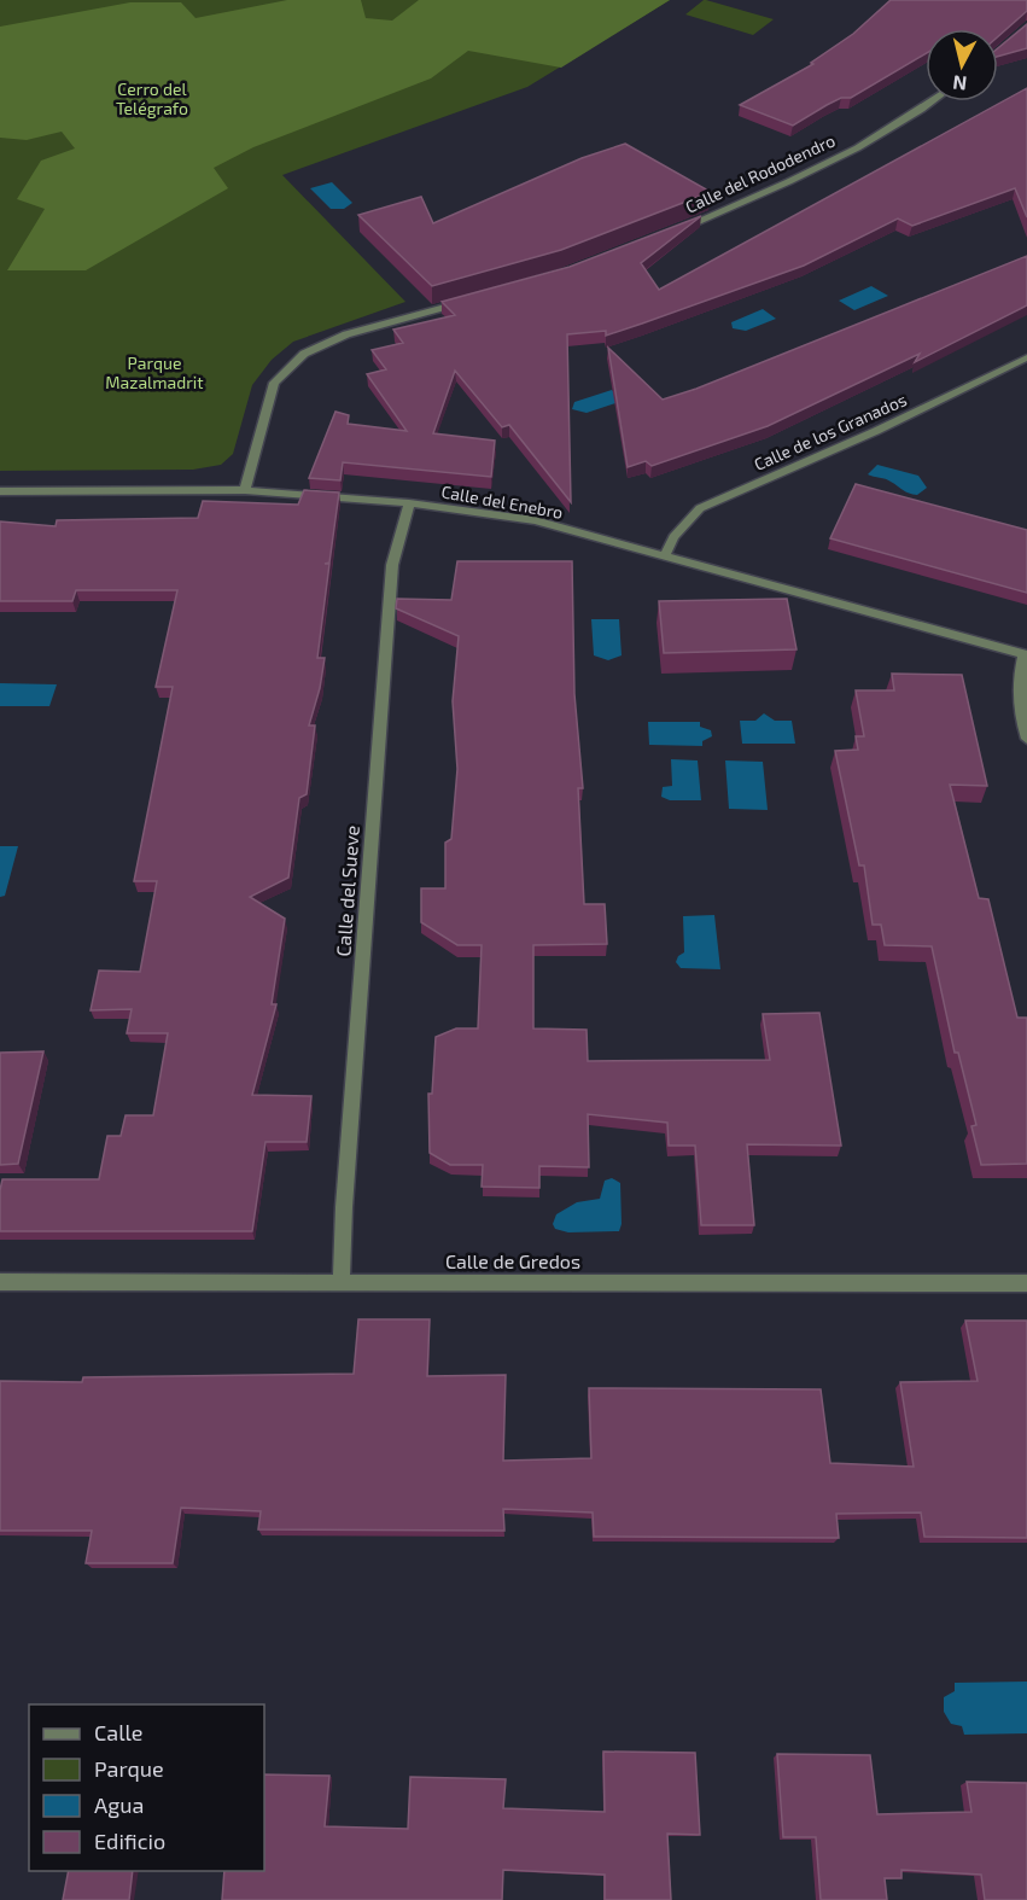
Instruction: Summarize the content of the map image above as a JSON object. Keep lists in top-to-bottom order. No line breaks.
{"streets":{"street":["Calle del Rododendro","Calle de los Granados","Calle del Enebro","Calle del Sueve","Calle de Gredos"]},"crossings":[["Calle de los Granados","Calle del Enebro"],["Calle del Enebro","Calle del Sueve"],["Calle del Sueve","Calle de Gredos"]],"parks":["Cerro del Telégrafo","Parque Mazalmadrit"],"legend":["Calle","Parque","Agua","Edificio"],"north":"bottom"}
